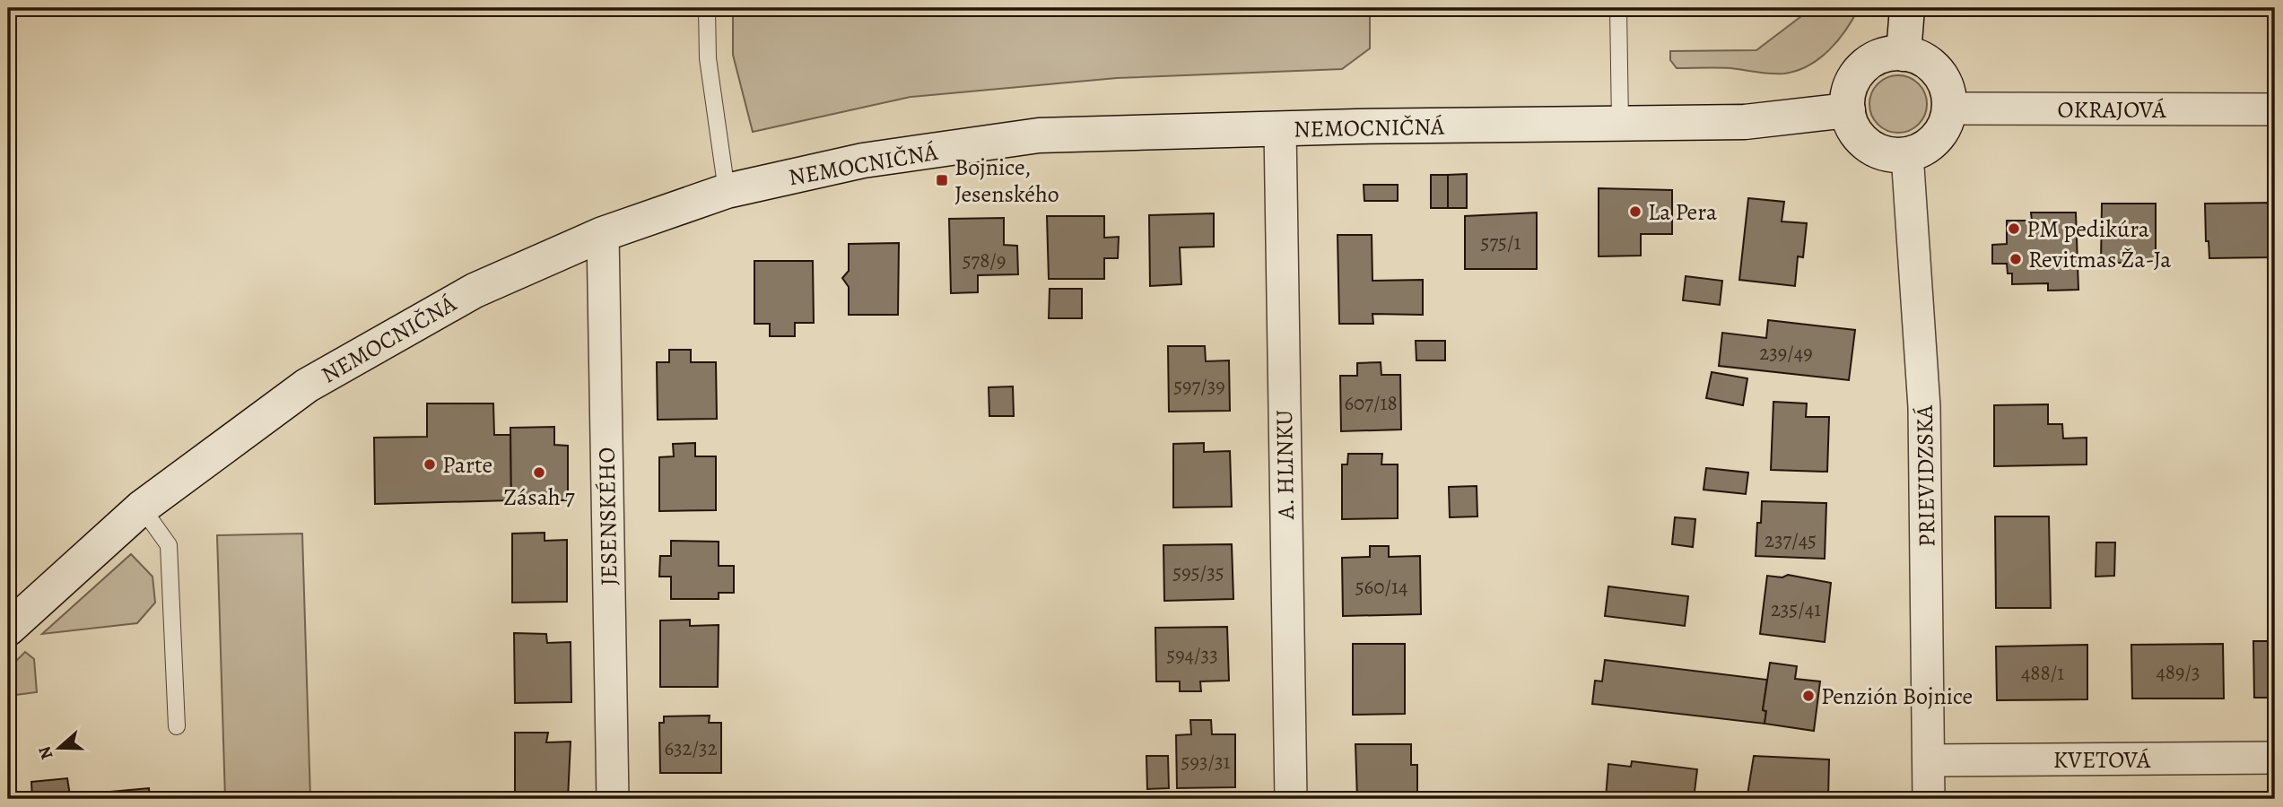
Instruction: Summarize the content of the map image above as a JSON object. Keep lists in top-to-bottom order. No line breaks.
{"streets":{"street":["OKRAJOVÁ","NEMOCNIČNÁ","A. HLINKU","PRIEVIDZSKÁ","JESENSKÉHO","KVETOVÁ"]},"crossings":[["OKRAJOVÁ","NEMOCNIČNÁ"],["OKRAJOVÁ","PRIEVIDZSKÁ"],["NEMOCNIČNÁ","A. HLINKU"],["NEMOCNIČNÁ","PRIEVIDZSKÁ"],["NEMOCNIČNÁ","JESENSKÉHO"],["PRIEVIDZSKÁ","KVETOVÁ"]],"places":{"transit":["Bojnice, Jesenského"],"other":["La Pera","PM pedikúra","Revitmas Ža-Ja","Parte","Zásah 7","Penzión Bojnice"]},"house_numbers":["575/1","578/9","239/49","597/39","607/18","237/45","595/35","560/14","235/41","594/33","489/3","488/1","632/32","593/31"],"north":"left"}
